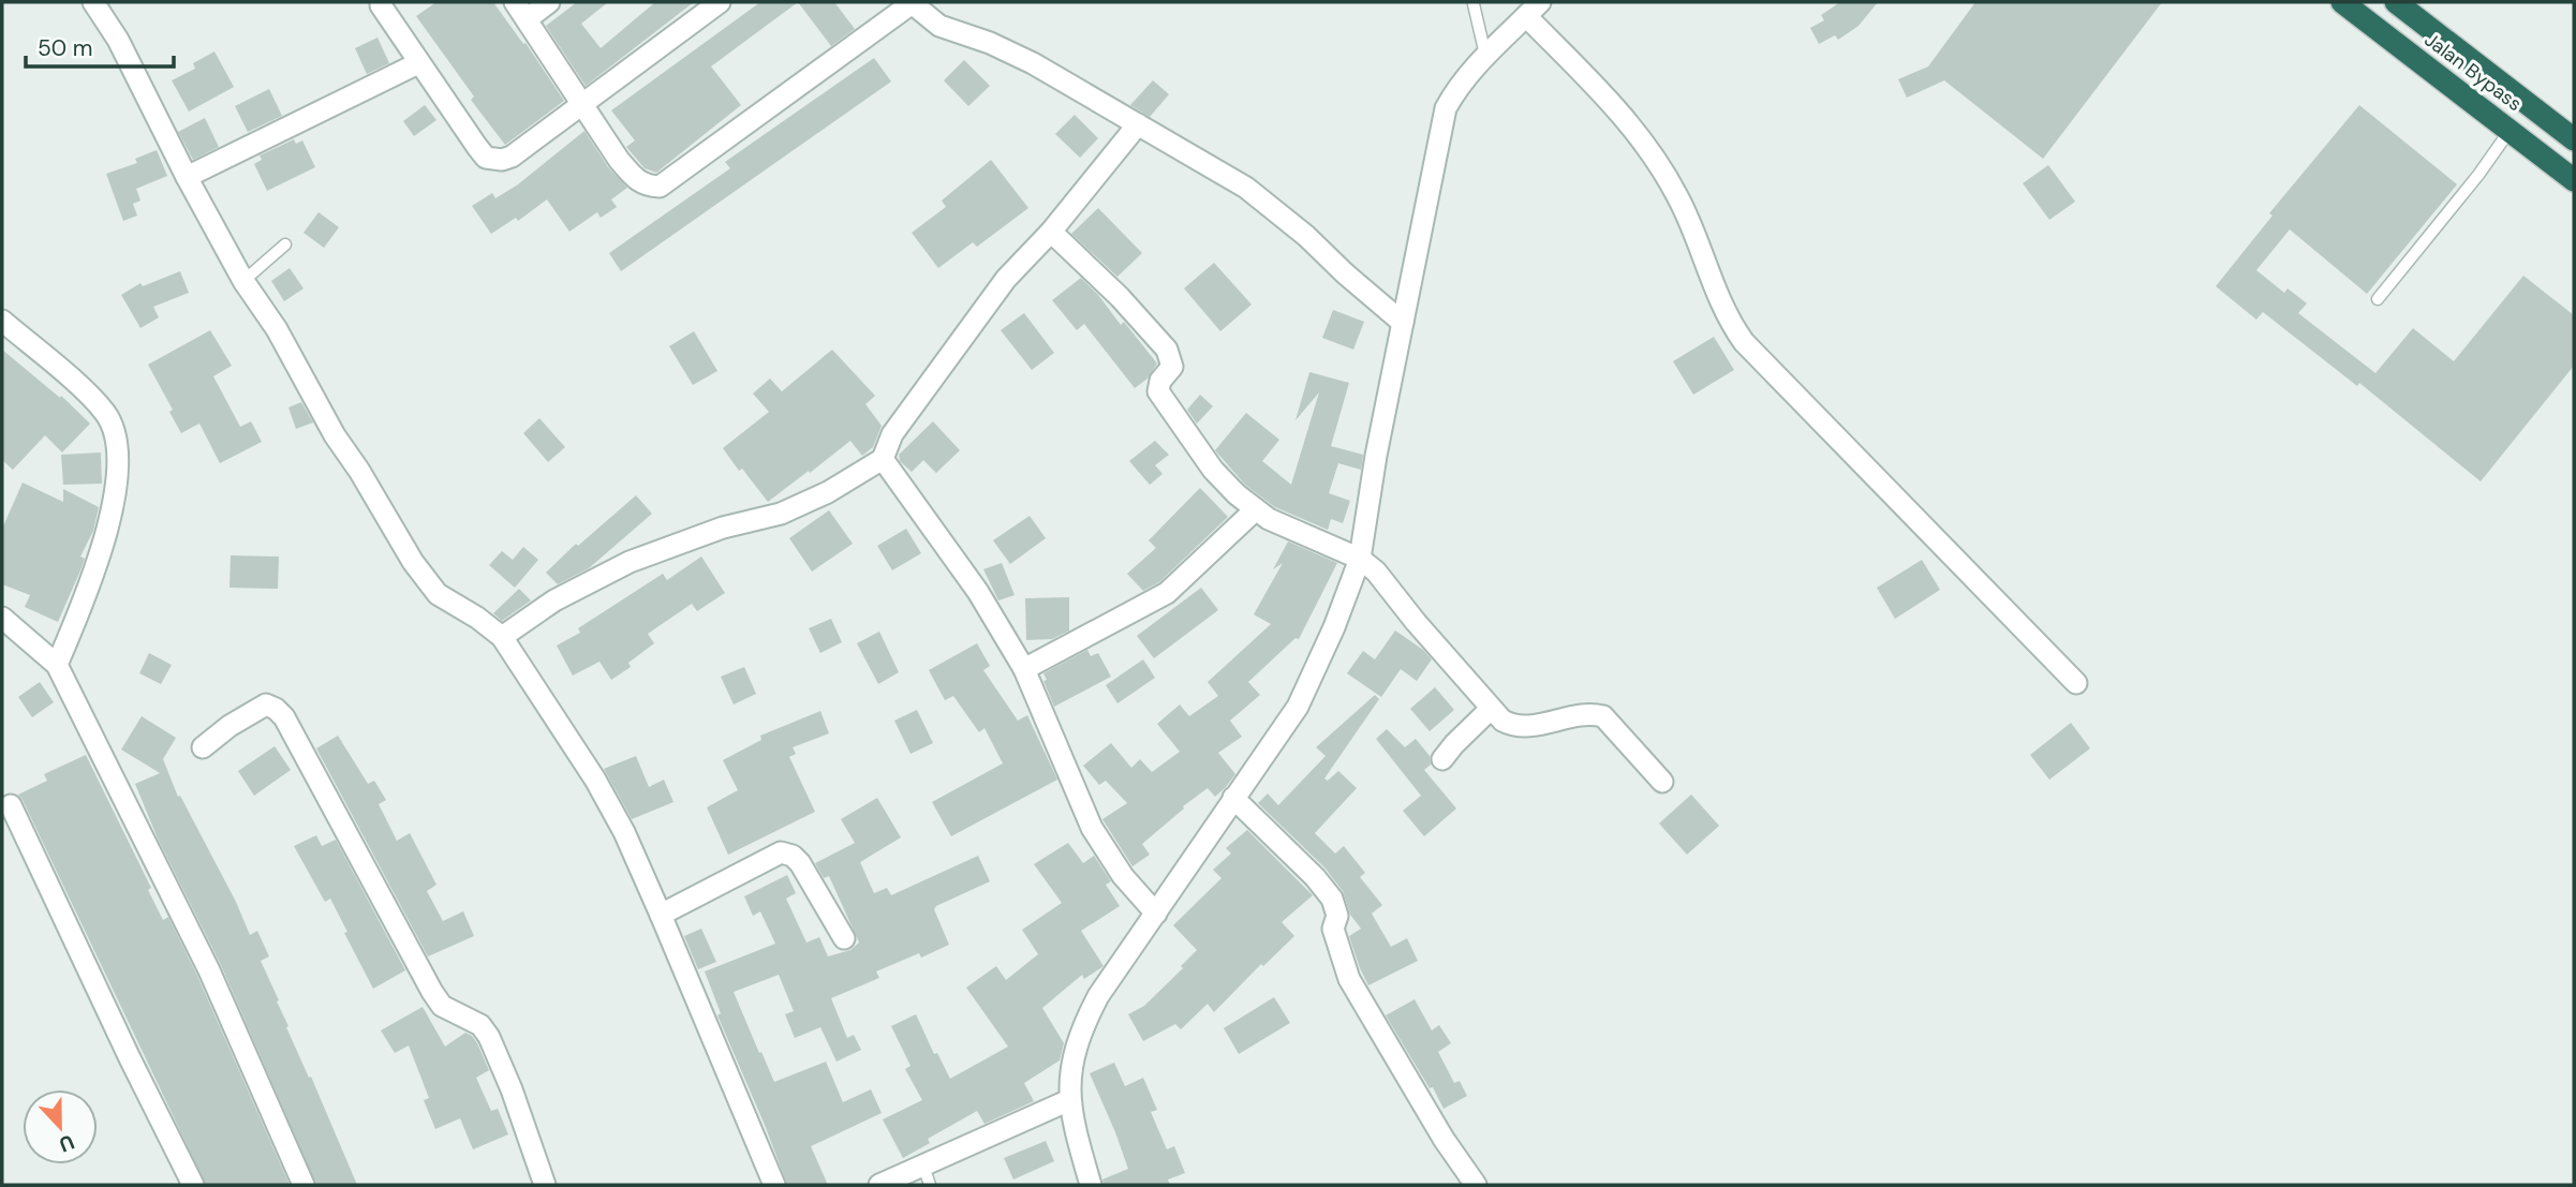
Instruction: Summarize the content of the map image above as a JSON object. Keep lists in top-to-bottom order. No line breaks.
{"streets":{"highway":["Jalan Bypass"]},"scale_bar":"50 m","north":"bottom"}
